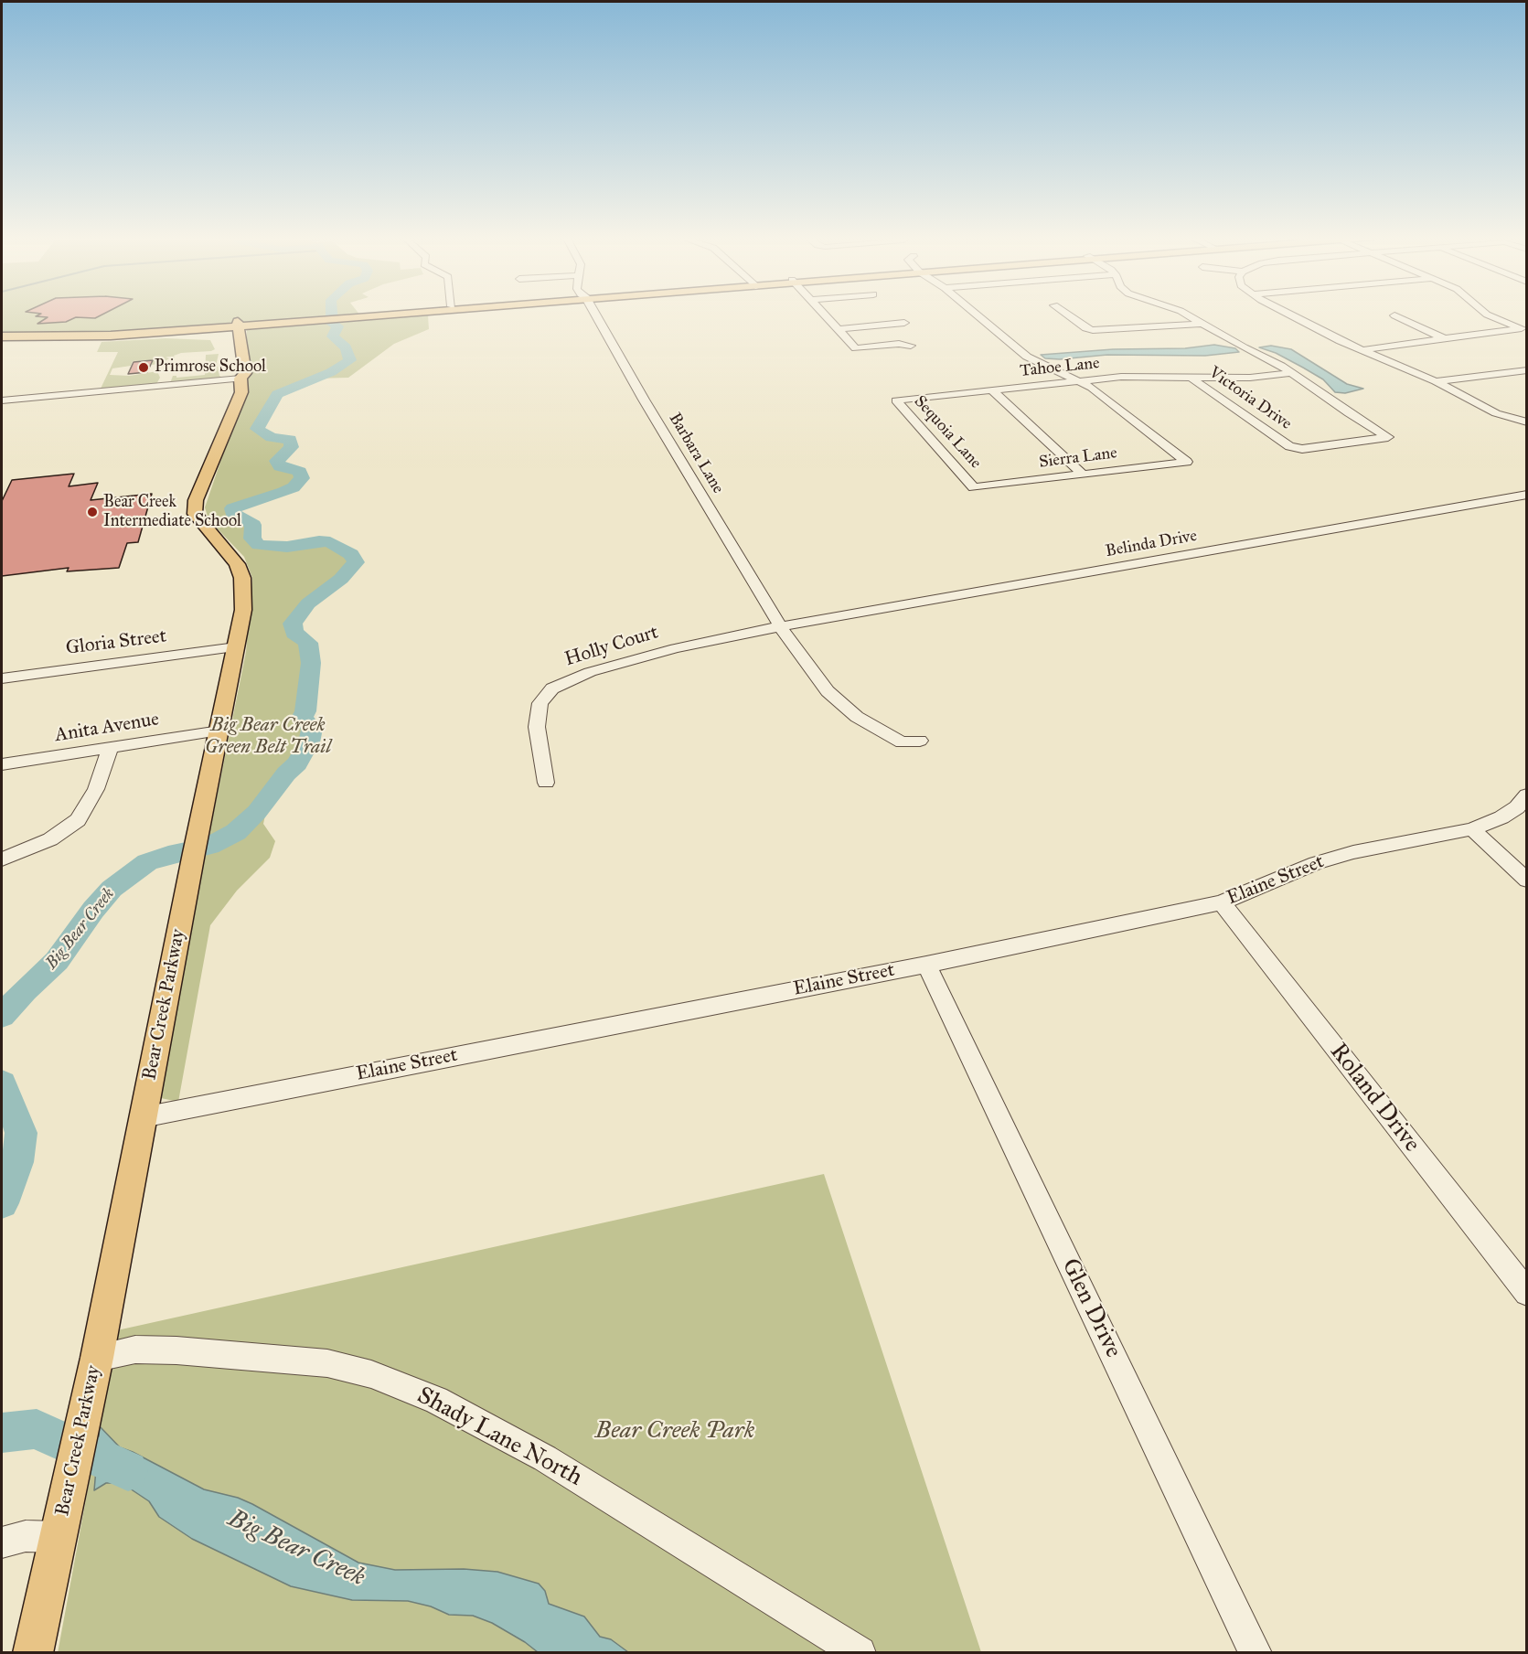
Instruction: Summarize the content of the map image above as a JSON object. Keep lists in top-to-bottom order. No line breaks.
{"streets":{"main road":["Bear Creek Parkway"],"street":["Tahoe Lane","Victoria Drive","Sequoia Lane","Barbara Lane","Sierra Lane","Belinda Drive","Gloria Street","Holly Court","Anita Avenue","Elaine Street","Roland Drive","Glen Drive","Shady Lane North"]},"crossings":[["Tahoe Lane","Victoria Drive"],["Tahoe Lane","Sequoia Lane"],["Tahoe Lane","Sierra Lane"],["Sequoia Lane","Sierra Lane"],["Barbara Lane","Belinda Drive"],["Barbara Lane","Holly Court"],["Belinda Drive","Holly Court"],["Gloria Street","Bear Creek Parkway"],["Anita Avenue","Bear Creek Parkway"],["Elaine Street","Bear Creek Parkway"],["Elaine Street","Roland Drive"],["Elaine Street","Glen Drive"],["Bear Creek Parkway","Shady Lane North"]],"water":["Big Bear Creek"],"parks":["Big Bear Creek Green Belt Trail","Bear Creek Park"],"places":["Primrose School","Bear Creek Intermediate School"]}
